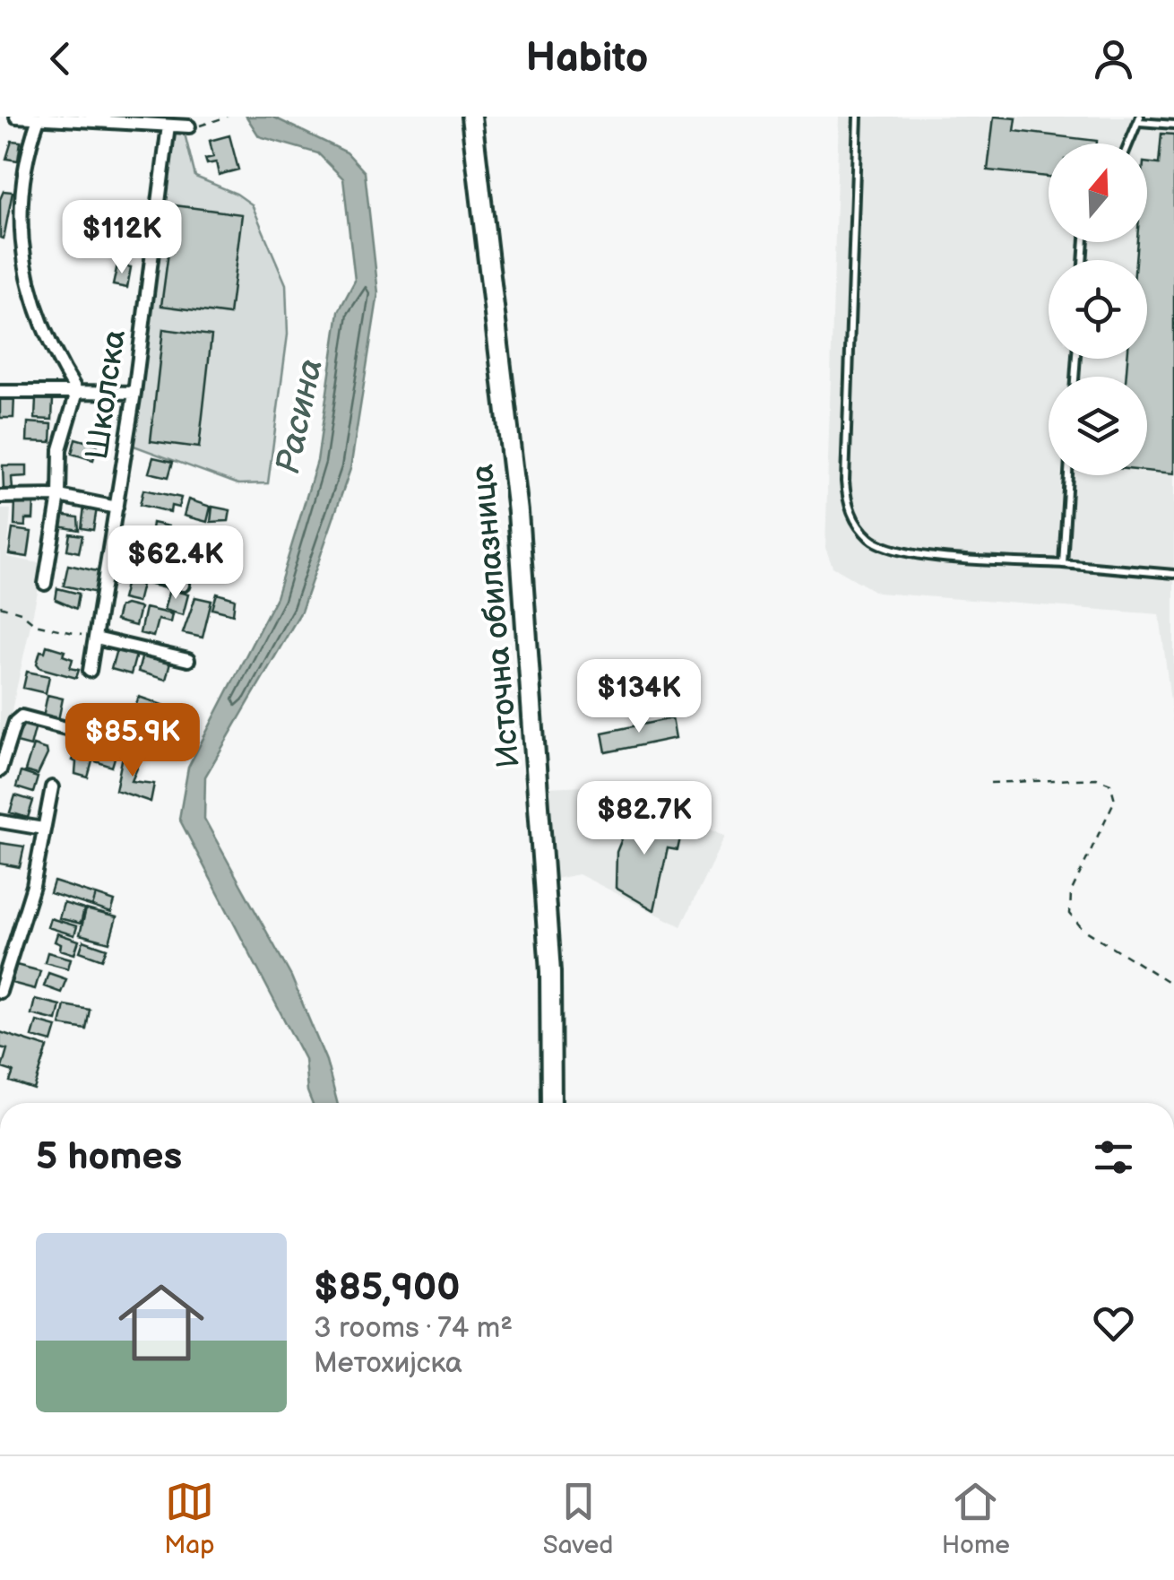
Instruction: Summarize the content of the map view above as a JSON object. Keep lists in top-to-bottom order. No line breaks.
{"streets":{"main road":["Источна обилазница"],"street":["Школска"]},"water":["Расина"],"north":"top","page":{"header":"Habito","price":["$112K","$62.4K","$134K","$85.9K","$82.7K"],"heading":"5 homes","list":[{"name":"$85,900","note":"3 rooms · 74 m² · Метохијска"}],"tabs":["Map","Saved","Home"]}}
